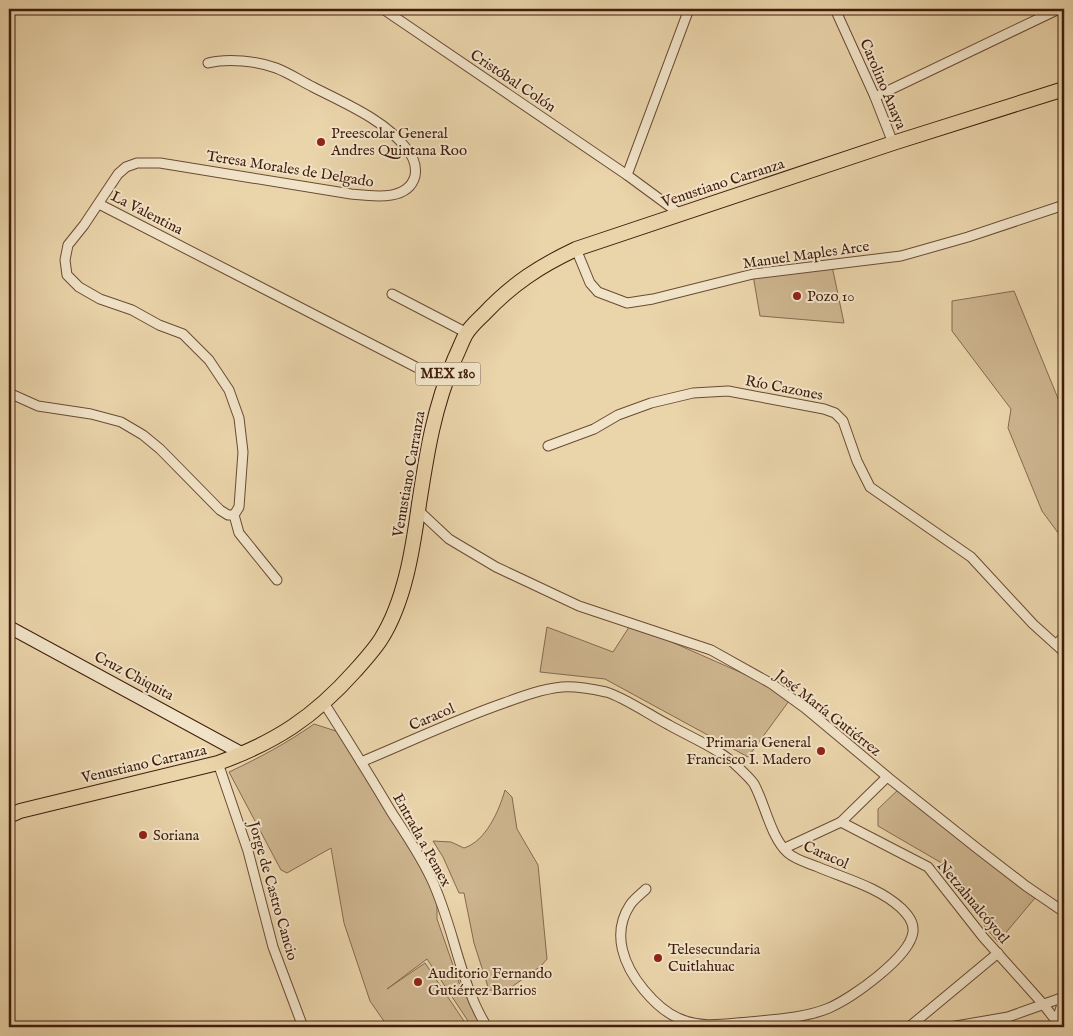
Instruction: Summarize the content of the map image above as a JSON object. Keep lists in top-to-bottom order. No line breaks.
{"streets":{"main road":["Venustiano Carranza","MEX 180"],"street":["Cristóbal Colón","Carolino Anaya","Teresa Morales de Delgado","La Valentina","Manuel Maples Arce","Río Cazones","Cruz Chiquita","José María Gutiérrez","Caracol","Entrada a Pemex","Jorge de Castro Cancio","Netzahualcóyotl"]},"crossings":[["Cristóbal Colón","Venustiano Carranza"],["Carolino Anaya","Venustiano Carranza"],["Teresa Morales de Delgado","La Valentina"],["Venustiano Carranza","La Valentina"],["Venustiano Carranza","Manuel Maples Arce"],["Venustiano Carranza","Cruz Chiquita"],["Venustiano Carranza","José María Gutiérrez"],["Venustiano Carranza","Entrada a Pemex"],["Venustiano Carranza","Jorge de Castro Cancio"],["Caracol","Entrada a Pemex"]],"places":["Preescolar General Andres Quintana Roo","Pozo 10","Primaria General Francisco I. Madero","Soriana","Telesecundaria Cuitlahuac","Auditorio Fernando Gutiérrez Barrios"]}
